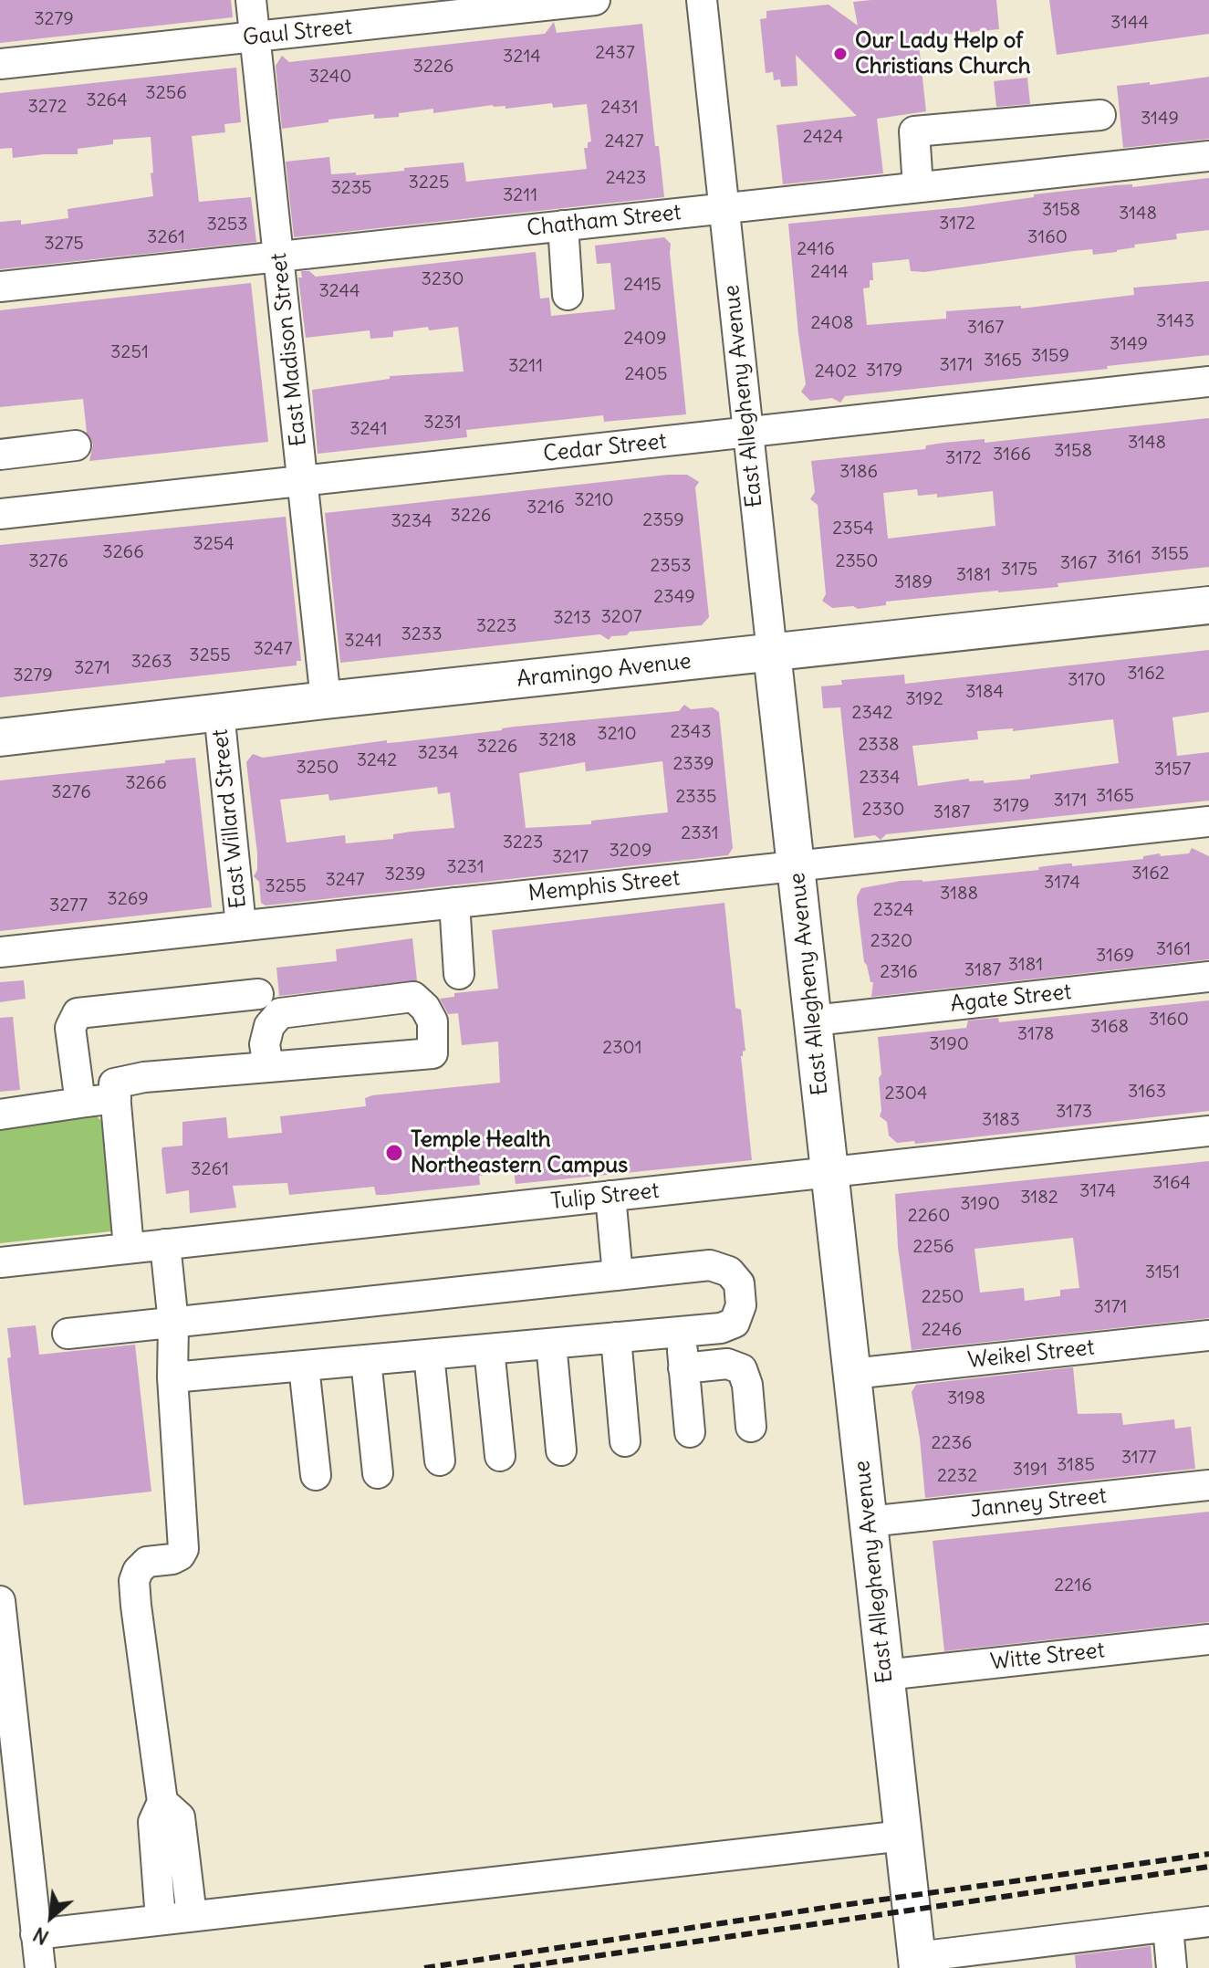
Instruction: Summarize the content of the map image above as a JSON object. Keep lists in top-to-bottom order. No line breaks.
{"streets":{"main road":["East Allegheny Avenue","Aramingo Avenue"],"street":["Gaul Street","Chatham Street","East Madison Street","Cedar Street","East Willard Street","Memphis Street","Agate Street","Tulip Street","Weikel Street","Janney Street","Witte Street"]},"crossings":[["Gaul Street","East Madison Street"],["Chatham Street","East Madison Street"],["Chatham Street","East Allegheny Avenue"],["East Madison Street","Cedar Street"],["East Madison Street","Aramingo Avenue"],["East Allegheny Avenue","Cedar Street"],["East Allegheny Avenue","Aramingo Avenue"],["East Allegheny Avenue","Memphis Street"],["East Allegheny Avenue","Agate Street"],["East Allegheny Avenue","Tulip Street"],["East Allegheny Avenue","Weikel Street"],["East Allegheny Avenue","Janney Street"],["East Allegheny Avenue","Witte Street"],["Aramingo Avenue","East Willard Street"],["East Willard Street","Memphis Street"]],"places":["Our Lady Help of Christians Church","Temple Health Northeastern Campus"],"house_numbers":["3279","3144","2437","3214","3226","3240","3256","3264","3272","2431","3149","2424","2427","2423","3225","3235","3211","3158","3148","3172","3253","3261","3160","3275","2416","2414","3230","2415","3244","3143","2408","3167","2409","3149","3251","3159","3165","3171","3211","3179","2402","2405","3231","3241","3148","3158","3166","3172","3186","3210","3216","3226","2359","3234","2354","3254","3266","3155","3161","3276","2350","3167","2353","3175","3181","3189","2349","3207","3213","3223","3233","3241","3247","3255","3263","3271","3162","3279","3170","3184","3192","2342","2343","3210","3218","2338","3226","3234","3242","2339","3250","3157","2334","3266","3276","3165","2335","3171","3179","2330","3187","2331","3223","3209","3217","3231","3162","3239","3247","3174","3255","3188","3269","3277","2324","2320","3161","3169","3181","3187","2316","3160","3168","3178","3190","2301","3163","2304","3173","3183","3261","3164","3174","3182","3190","2260","2256","3151","2250","3171","2246","3198","2236","3177","3185","3191","2232","2216"],"north":"bottom left"}
